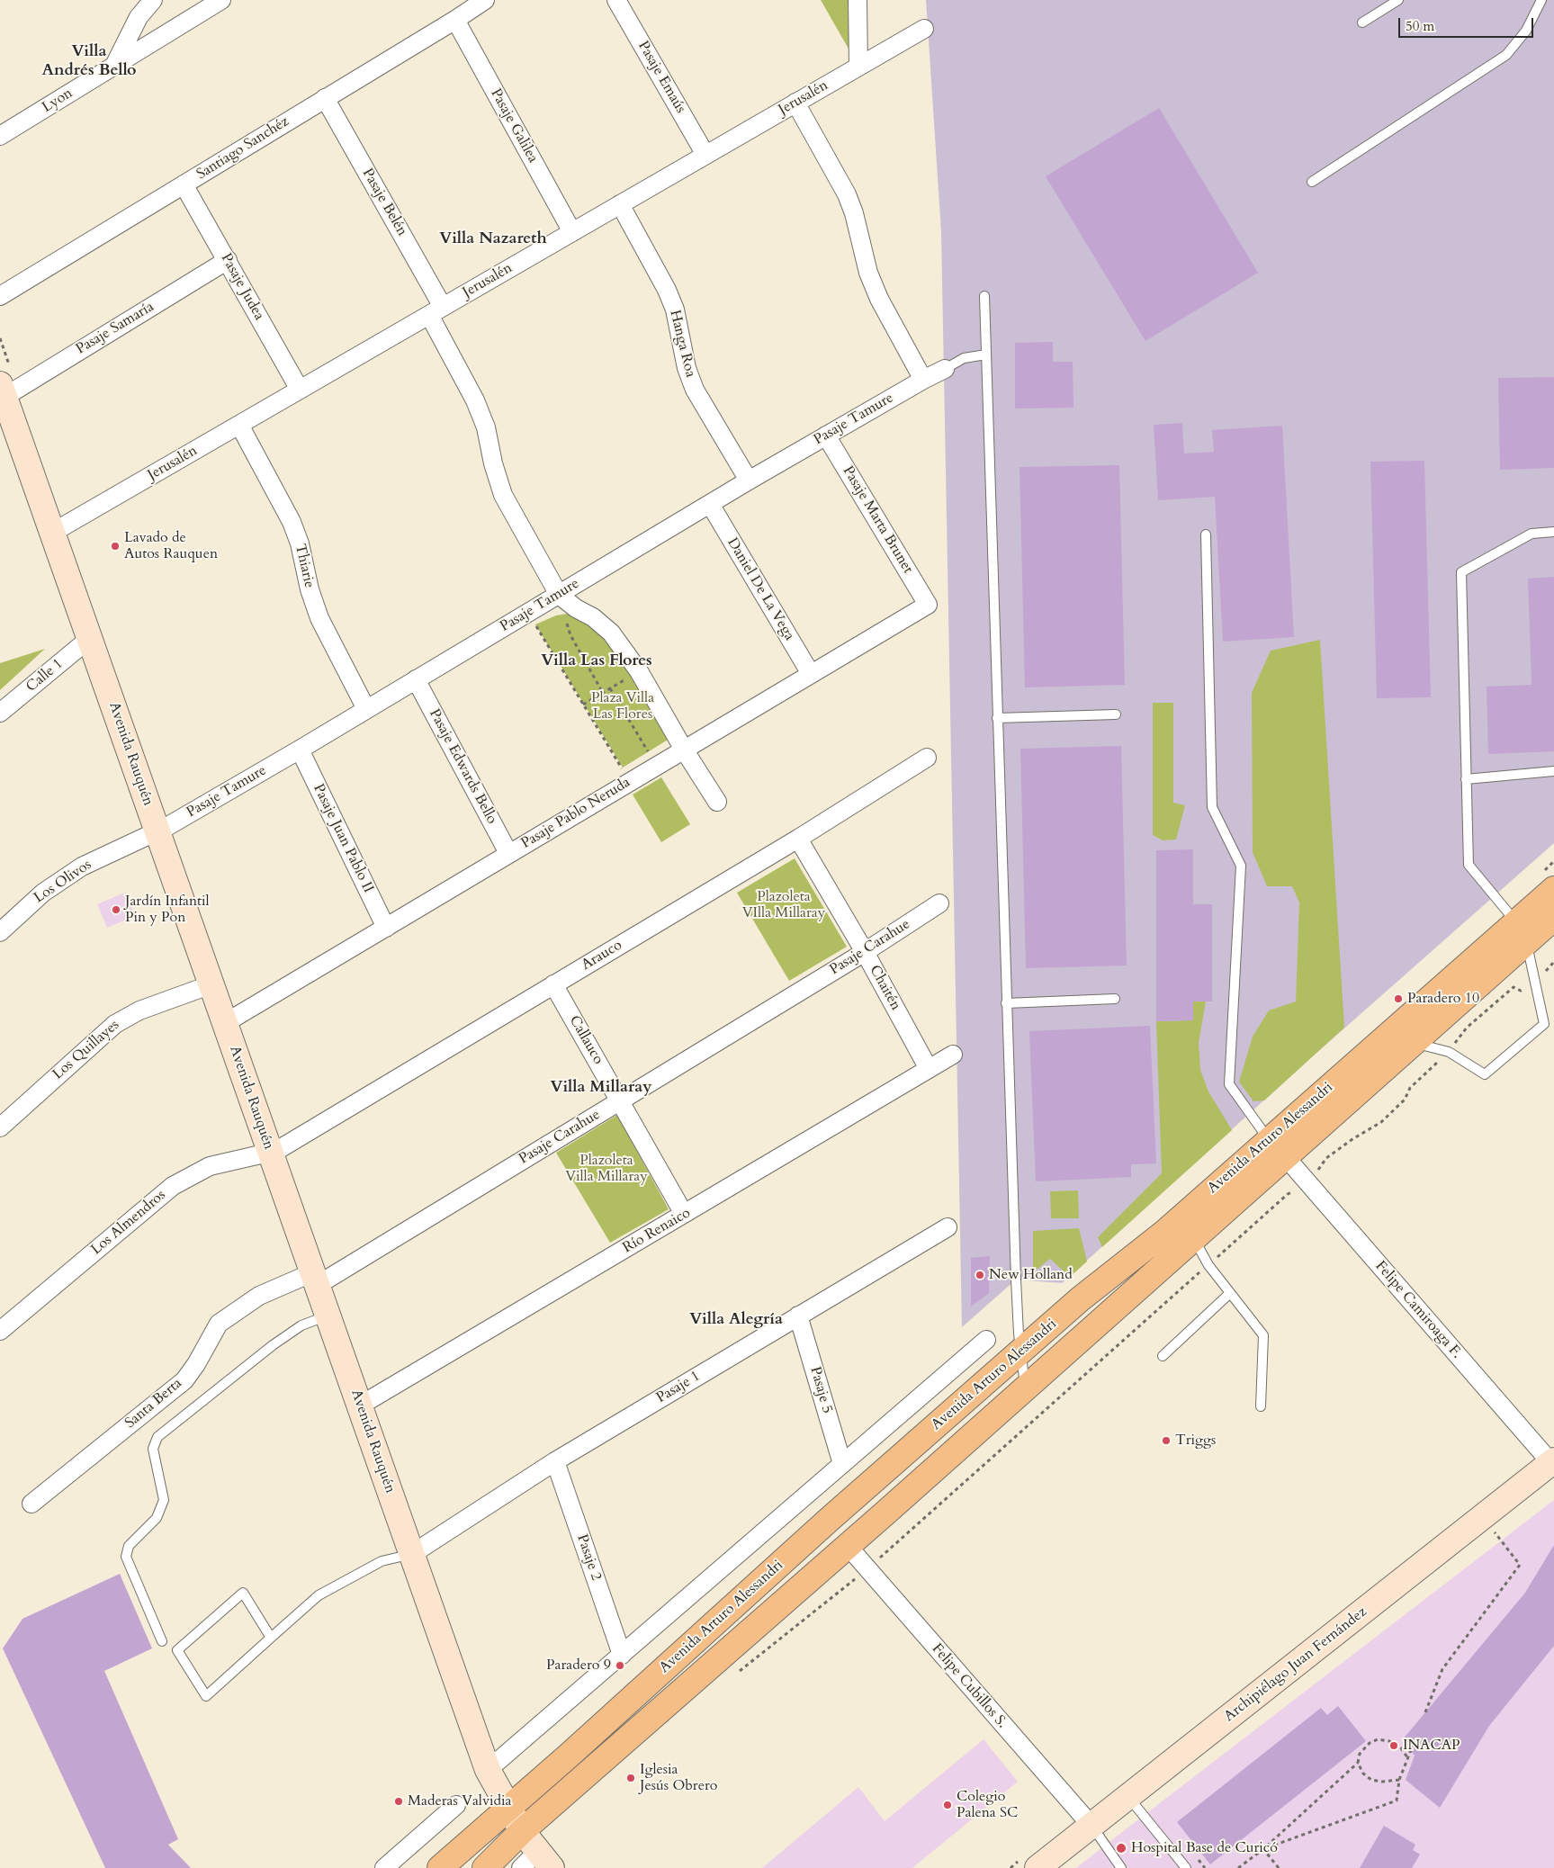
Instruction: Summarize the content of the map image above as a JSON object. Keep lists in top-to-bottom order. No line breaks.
{"streets":{"main road":["Avenida Rauquén","Avenida Arturo Alessandri","Archipiélago Juan Fernández"],"street":["Pasaje Emaús","Jerusalén","Lyon","Pasaje Galilea","Santiago Sanchéz","Pasaje Belén","Pasaje Judea","Pasaje Samaría","Hanga Roa","Pasaje Tamure","Pasaje Marta Brunet","Thiarie","Daniel De La Vega","Calle 1","Pasaje Edwards Bello","Pasaje Pablo Neruda","Pasaje Juan Pablo II","Los Olivos","Pasaje Carahue","Arauco","Chaitén","Callauco","Los Quillayes","Los Almendros","Río Renaico","Felipe Camiroaga F.","Pasaje 1","Pasaje 5","Santa Berta","Pasaje 2","Felipe Cubillos S."]},"crossings":[["Pasaje Emaús","Jerusalén"],["Jerusalén","Pasaje Galilea"],["Jerusalén","Pasaje Belén"],["Jerusalén","Pasaje Judea"],["Jerusalén","Hanga Roa"],["Jerusalén","Thiarie"],["Jerusalén","Avenida Rauquén"],["Pasaje Galilea","Santiago Sanchéz"],["Santiago Sanchéz","Pasaje Belén"],["Santiago Sanchéz","Pasaje Judea"],["Pasaje Belén","Pasaje Tamure"],["Pasaje Judea","Pasaje Samaría"],["Pasaje Samaría","Avenida Rauquén"],["Hanga Roa","Pasaje Tamure"],["Pasaje Tamure","Pasaje Marta Brunet"],["Pasaje Tamure","Thiarie"],["Pasaje Tamure","Daniel De La Vega"],["Pasaje Tamure","Avenida Rauquén"],["Pasaje Tamure","Pasaje Edwards Bello"],["Pasaje Tamure","Pasaje Juan Pablo II"],["Pasaje Tamure","Los Olivos"],["Pasaje Marta Brunet","Pasaje Pablo Neruda"],["Daniel De La Vega","Pasaje Pablo Neruda"],["Calle 1","Avenida Rauquén"],["Avenida Rauquén","Pasaje Pablo Neruda"],["Avenida Rauquén","Los Olivos"],["Avenida Rauquén","Pasaje Carahue"],["Avenida Rauquén","Arauco"],["Avenida Rauquén","Los Quillayes"],["Avenida Rauquén","Avenida Arturo Alessandri"],["Avenida Rauquén","Los Almendros"],["Avenida Rauquén","Río Renaico"],["Avenida Rauquén","Pasaje 1"],["Avenida Rauquén","Santa Berta"],["Pasaje Edwards Bello","Pasaje Pablo Neruda"],["Pasaje Pablo Neruda","Pasaje Juan Pablo II"],["Pasaje Carahue","Chaitén"],["Pasaje Carahue","Callauco"],["Pasaje Carahue","Santa Berta"],["Arauco","Chaitén"],["Arauco","Callauco"],["Arauco","Los Almendros"],["Chaitén","Río Renaico"],["Callauco","Río Renaico"],["Avenida Arturo Alessandri","Felipe Camiroaga F."],["Avenida Arturo Alessandri","Felipe Cubillos S."],["Felipe Camiroaga F.","Archipiélago Juan Fernández"],["Pasaje 1","Pasaje 5"],["Pasaje 1","Pasaje 2"],["Archipiélago Juan Fernández","Felipe Cubillos S."]],"districts":["Villa Andrés Bello","Villa Nazareth","Villa Las Flores","Villa Millaray","Villa Alegría"],"parks":["Plaza Villa Las Flores","Plazoleta VIlla Millaray","Plazoleta Villa Millaray"],"places":["Lavado de Autos Rauquen","Jardín Infantil Pin y Pon","Paradero 10","New Holland","Triggs","Paradero 9","INACAP","Iglesia Jesús Obrero","Maderas Valvidia","Colegio Palena SC","Hospital Base de Curicó"],"scale_bar":"50 m"}
